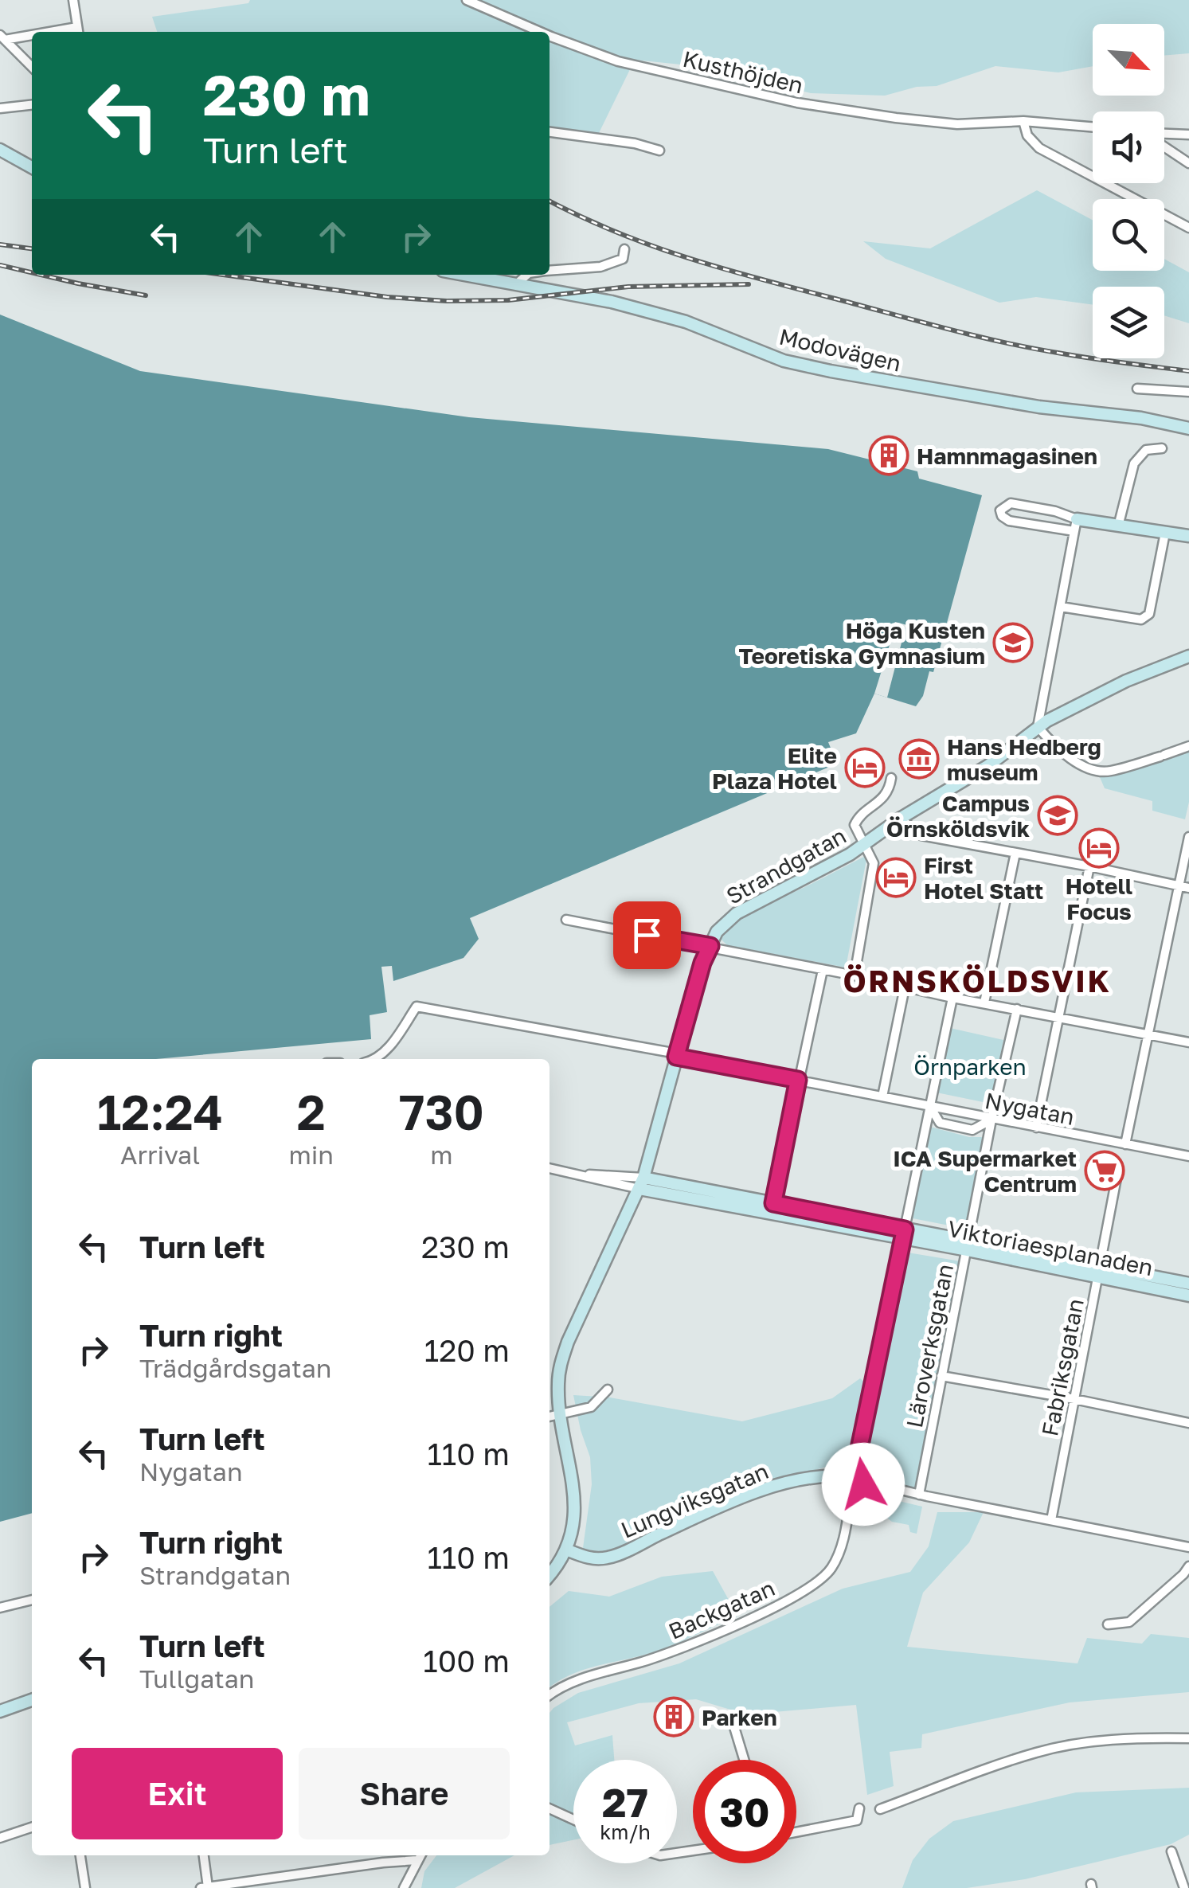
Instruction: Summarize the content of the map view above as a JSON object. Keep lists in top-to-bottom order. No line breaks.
{"streets":{"main road":["Modovägen","Strandgatan","Viktoriaesplanaden","Lungviksgatan"],"street":["Kusthöjden","Nygatan","Läroverksgatan","Fabriksgatan","Backgatan"]},"crossings":[["Strandgatan","Nygatan"],["Strandgatan","Viktoriaesplanaden"],["Strandgatan","Lungviksgatan"],["Nygatan","Läroverksgatan"],["Viktoriaesplanaden","Läroverksgatan"],["Viktoriaesplanaden","Fabriksgatan"],["Lungviksgatan","Backgatan"]],"districts":["ÖRNSKÖLDSVIK"],"parks":["Örnparken"],"places":{"building":["Hamnmagasinen","Parken"],"school or university":["Höga Kusten Teoretiska Gymnasium","Campus Örnsköldsvik"],"museum":["Hans Hedberg museum"],"hotel":["Elite Plaza Hotel","Hotell Focus","First Hotel Statt"],"supermarket":["ICA Supermarket Centrum"]},"north":"bottom right","page":{"turn":["230 m","Turn left"],"eta":["12:24","Arrival","2","min","730","m"],"list":[{"name":"Turn left","value":"230 m"},{"name":"Turn right","note":"Trädgårdsgatan","value":"120 m"},{"name":"Turn left","note":"Nygatan","value":"110 m"},{"name":"Turn right","note":"Strandgatan","value":"110 m"},{"name":"Turn left","note":"Tullgatan","value":"100 m"}],"buttons":["Exit","Share"],"speed":"27 km/h","limit":"30"}}
